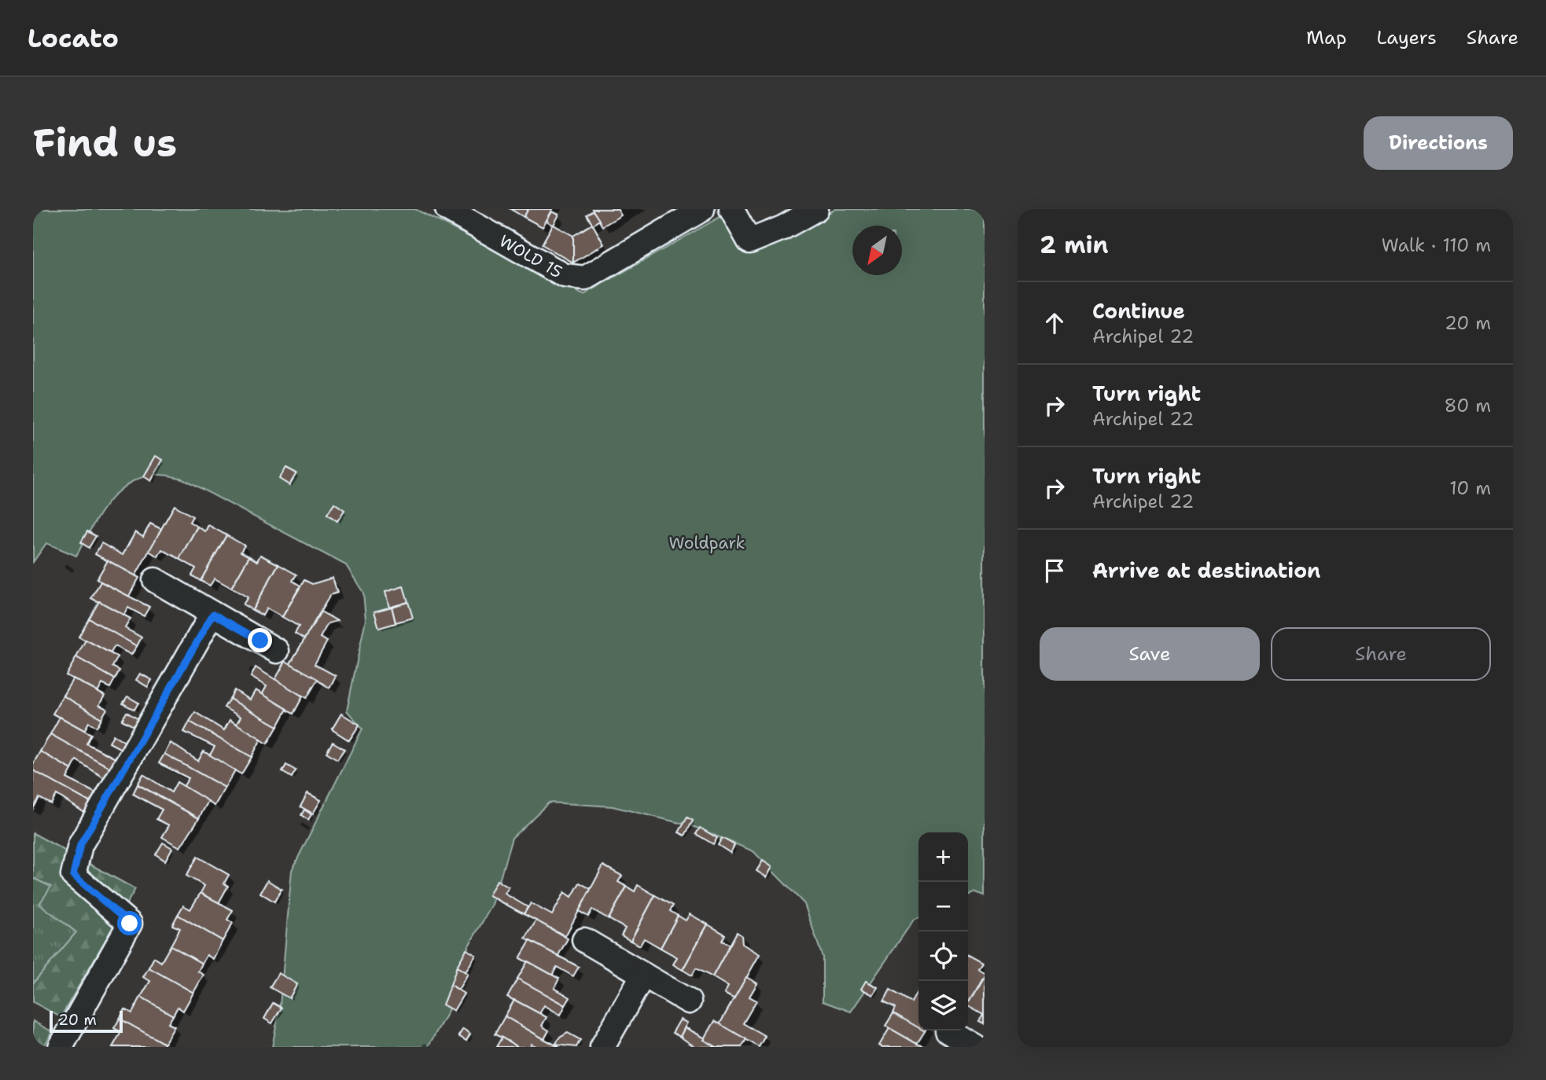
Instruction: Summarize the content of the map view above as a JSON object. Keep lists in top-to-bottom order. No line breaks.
{"streets":{"street":["WOLD 15"]},"parks":["Woldpark"],"scale_bar":"20 m","north":"bottom left","page":{"header":"Locato","nav":["Map","Layers","Share"],"buttons":["Directions",["Save","Share"]],"title":"Find us","heading":["2 min","Walk · 110 m"],"list":[["Continue","Archipel 22","20 m"],["Turn right","Archipel 22","80 m"],["Turn right","Archipel 22","10 m"],"Arrive at destination"],"map_buttons":["+","−"],"scale":"20 m"}}
